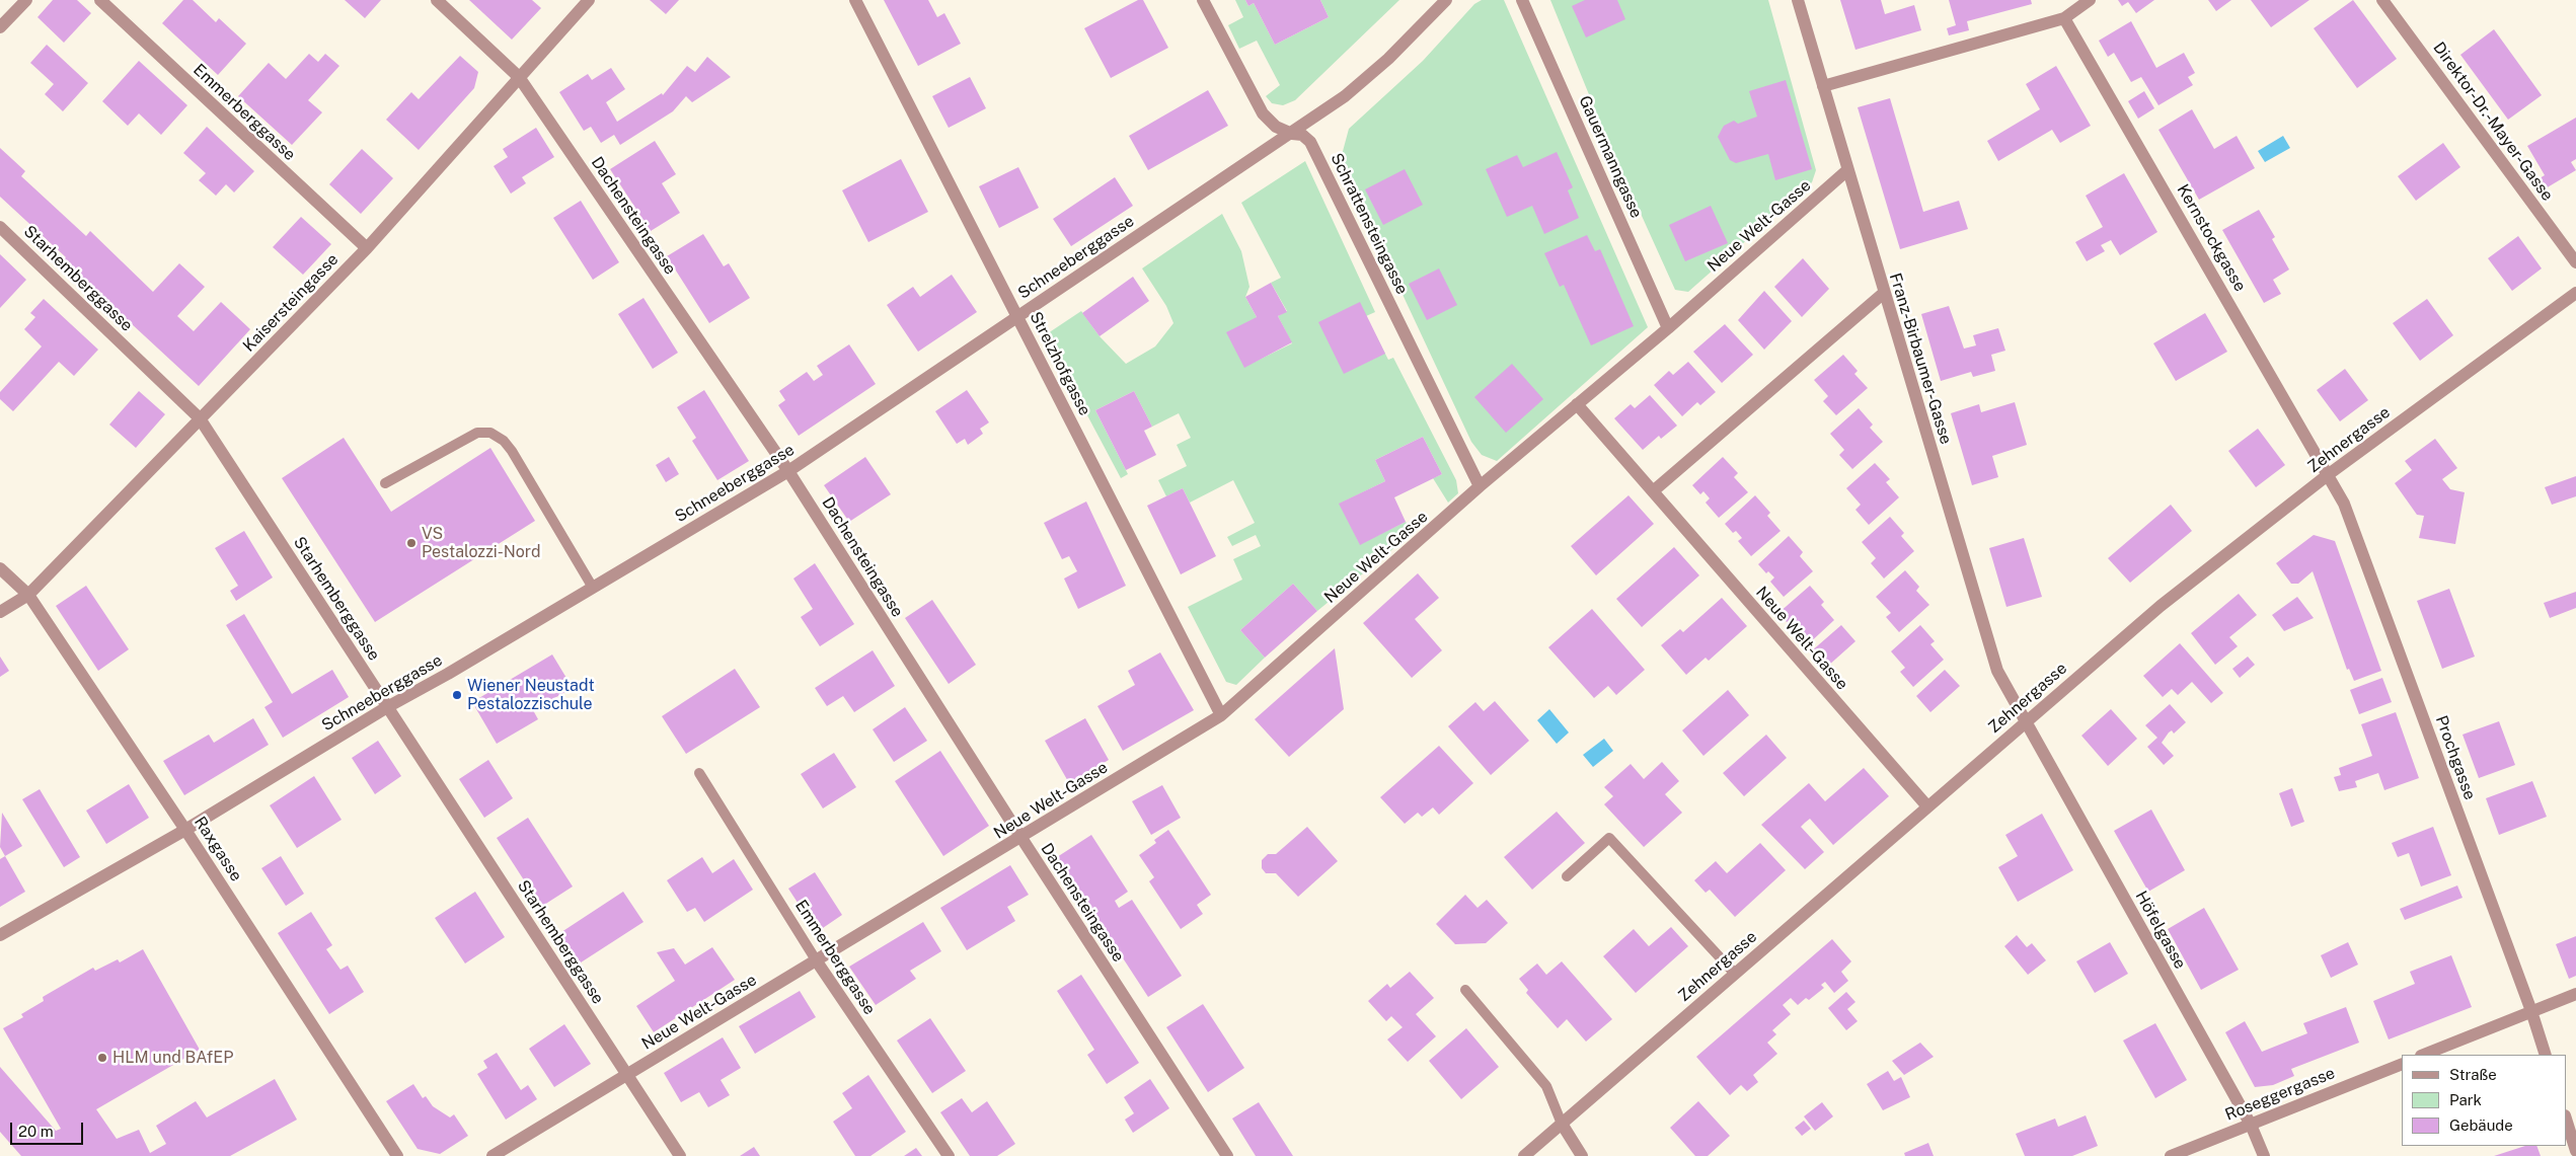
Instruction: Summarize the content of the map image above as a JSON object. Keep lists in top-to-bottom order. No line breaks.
{"streets":{"street":["Emmerberggasse","Direktor-Dr.-Mayer-Gasse","Gauermanngasse","Dachensteingasse","Schrattensteingasse","Neue Welt-Gasse","Kernstockgasse","Schneeberggasse","Starhemberggasse","Kaisersteingasse","Franz-Birbaumer-Gasse","Strelzhofgasse","Zehnergasse","Prochgasse","Raxgasse","Höfelgasse","Roseggergasse"]},"crossings":[["Emmerberggasse","Neue Welt-Gasse"],["Emmerberggasse","Kaisersteingasse"],["Gauermanngasse","Neue Welt-Gasse"],["Dachensteingasse","Neue Welt-Gasse"],["Dachensteingasse","Schneeberggasse"],["Dachensteingasse","Kaisersteingasse"],["Schrattensteingasse","Neue Welt-Gasse"],["Schrattensteingasse","Schneeberggasse"],["Neue Welt-Gasse","Starhemberggasse"],["Neue Welt-Gasse","Franz-Birbaumer-Gasse"],["Neue Welt-Gasse","Strelzhofgasse"],["Neue Welt-Gasse","Zehnergasse"],["Kernstockgasse","Zehnergasse"],["Kernstockgasse","Prochgasse"],["Schneeberggasse","Starhemberggasse"],["Schneeberggasse","Strelzhofgasse"],["Schneeberggasse","Raxgasse"],["Starhemberggasse","Kaisersteingasse"],["Kaisersteingasse","Raxgasse"],["Franz-Birbaumer-Gasse","Zehnergasse"],["Franz-Birbaumer-Gasse","Höfelgasse"],["Zehnergasse","Prochgasse"],["Zehnergasse","Höfelgasse"],["Höfelgasse","Roseggergasse"]],"places":["VS Pestalozzi-Nord","Wiener Neustadt Pestalozzischule","HLM und BAfEP"],"legend":["Straße","Park","Gebäude"],"scale_bar":"20 m"}
